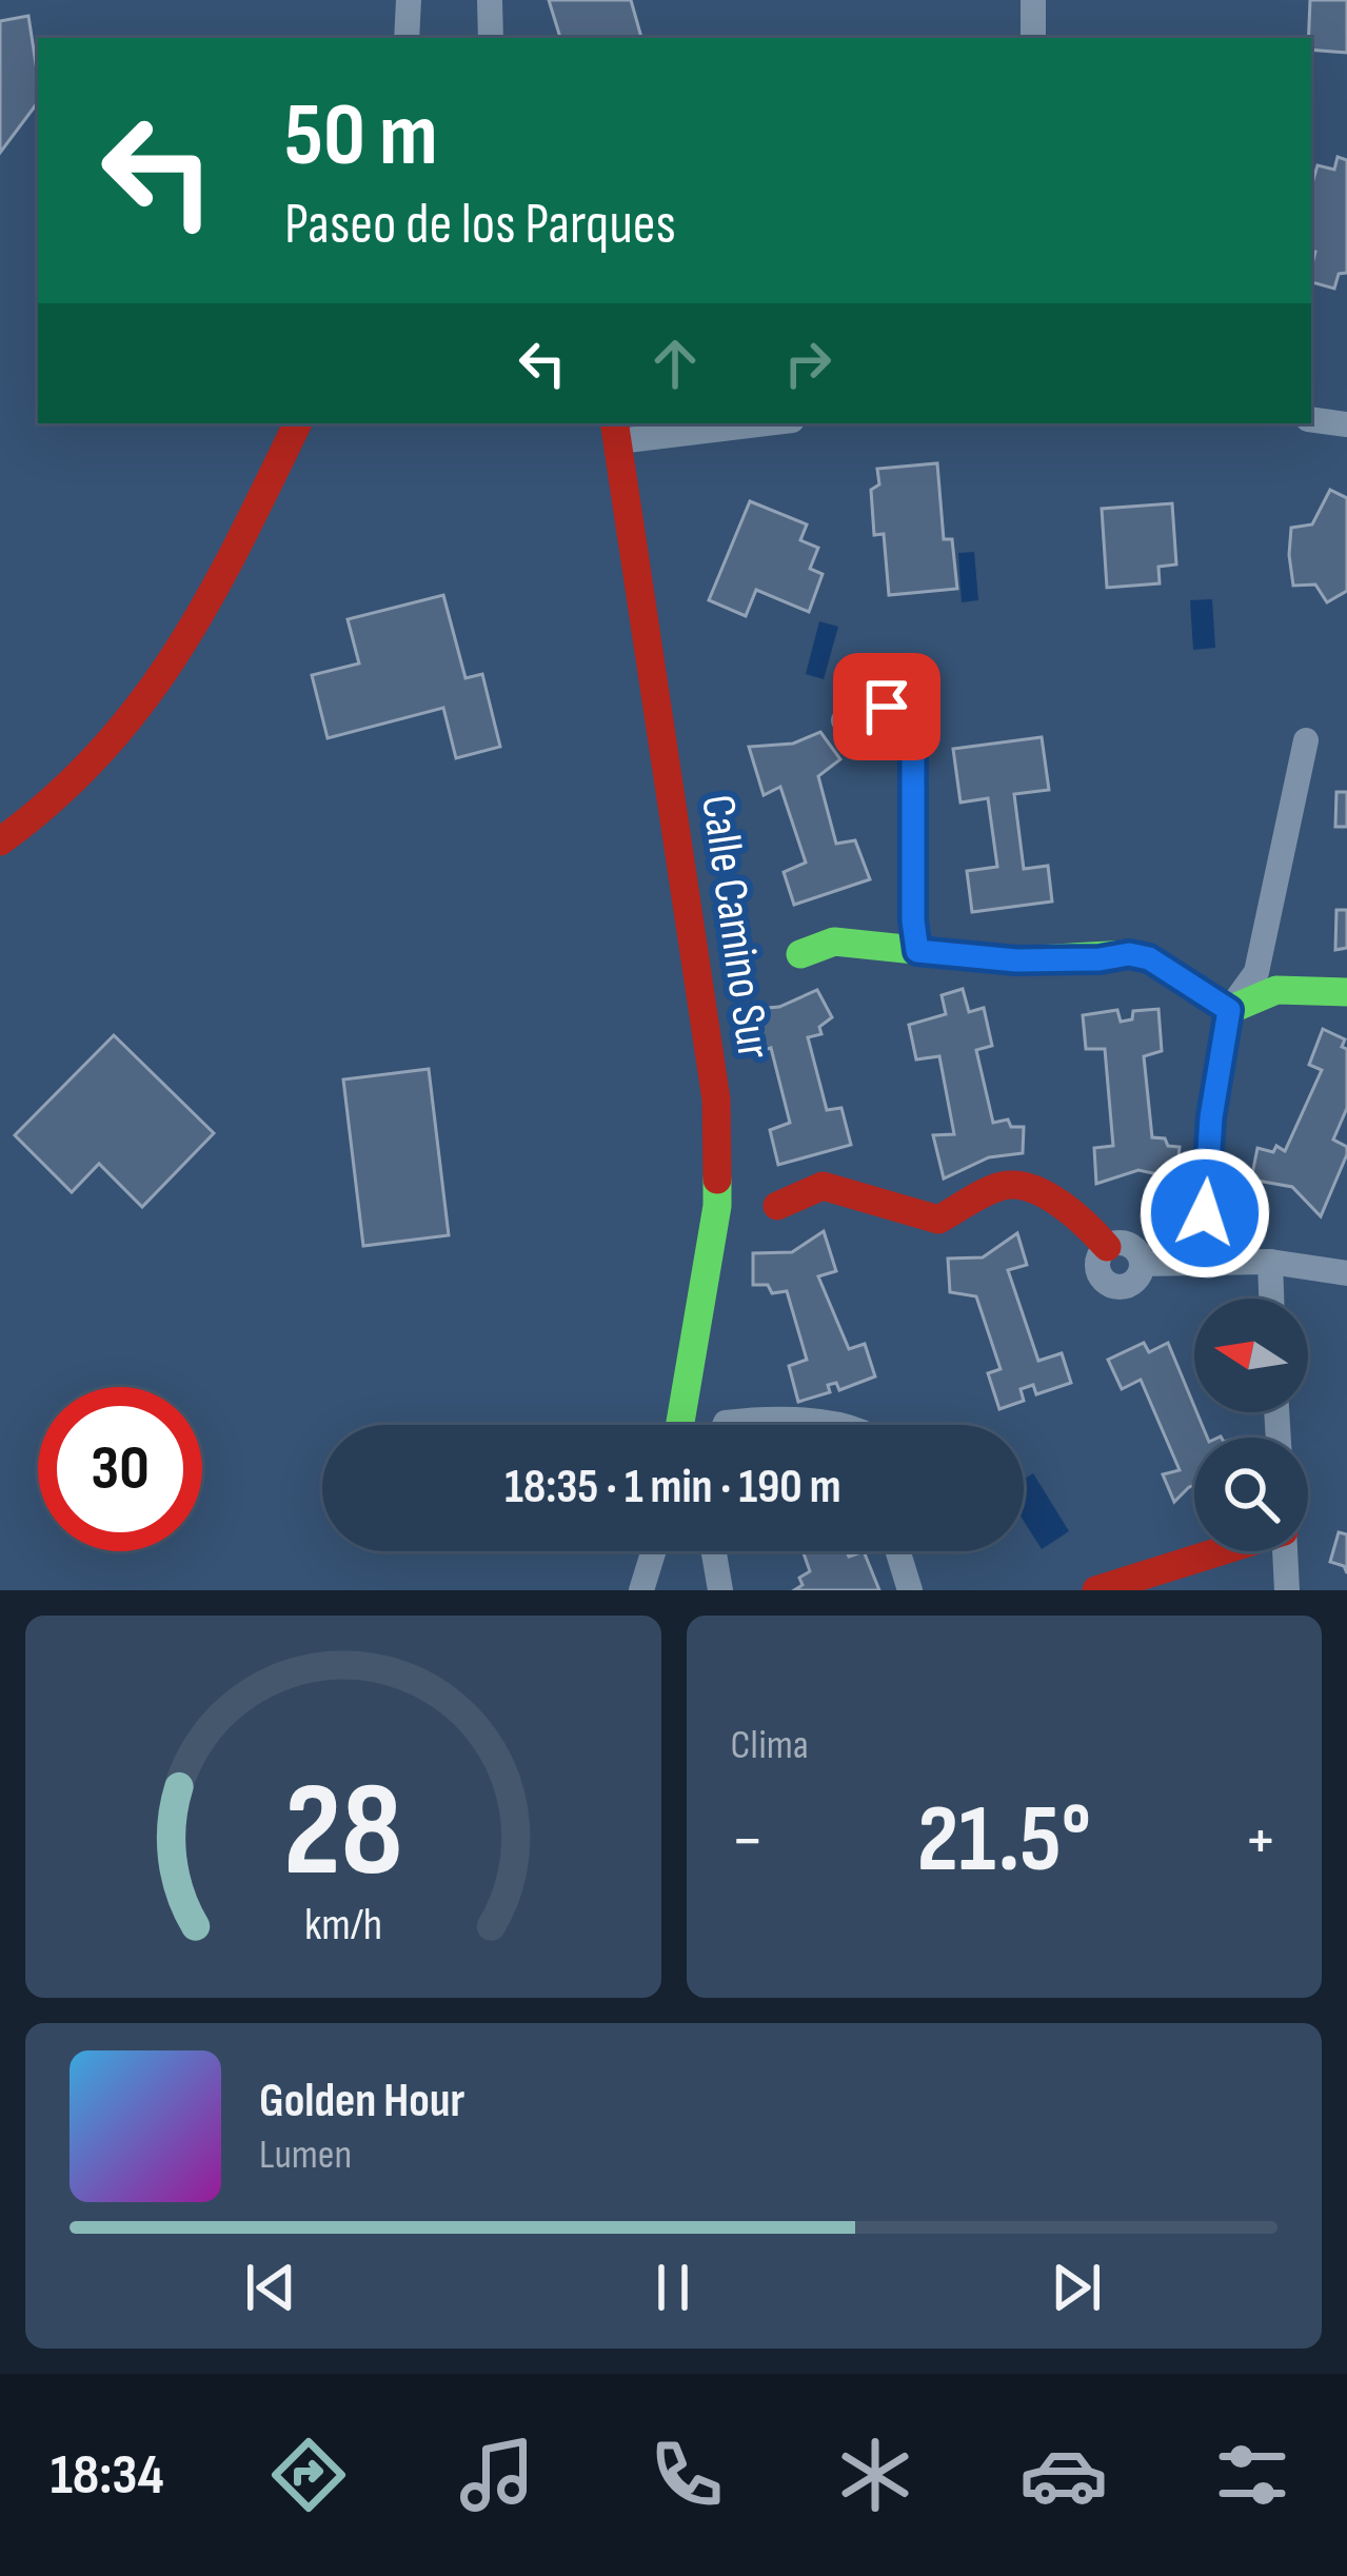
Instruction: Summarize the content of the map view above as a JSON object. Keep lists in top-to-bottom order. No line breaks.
{"streets":{"street":["Calle Camino Sur"]},"north":"left","page":{"turn":["50 m","Paseo de los Parques"],"limit":"30","trip":"18:35 · 1 min · 190 m","tile":"Clima","heat":["−","21.5°","+"],"song":["Golden Hour","Lumen"],"tabs":"18:34","gauge":["28","km/h"]}}
